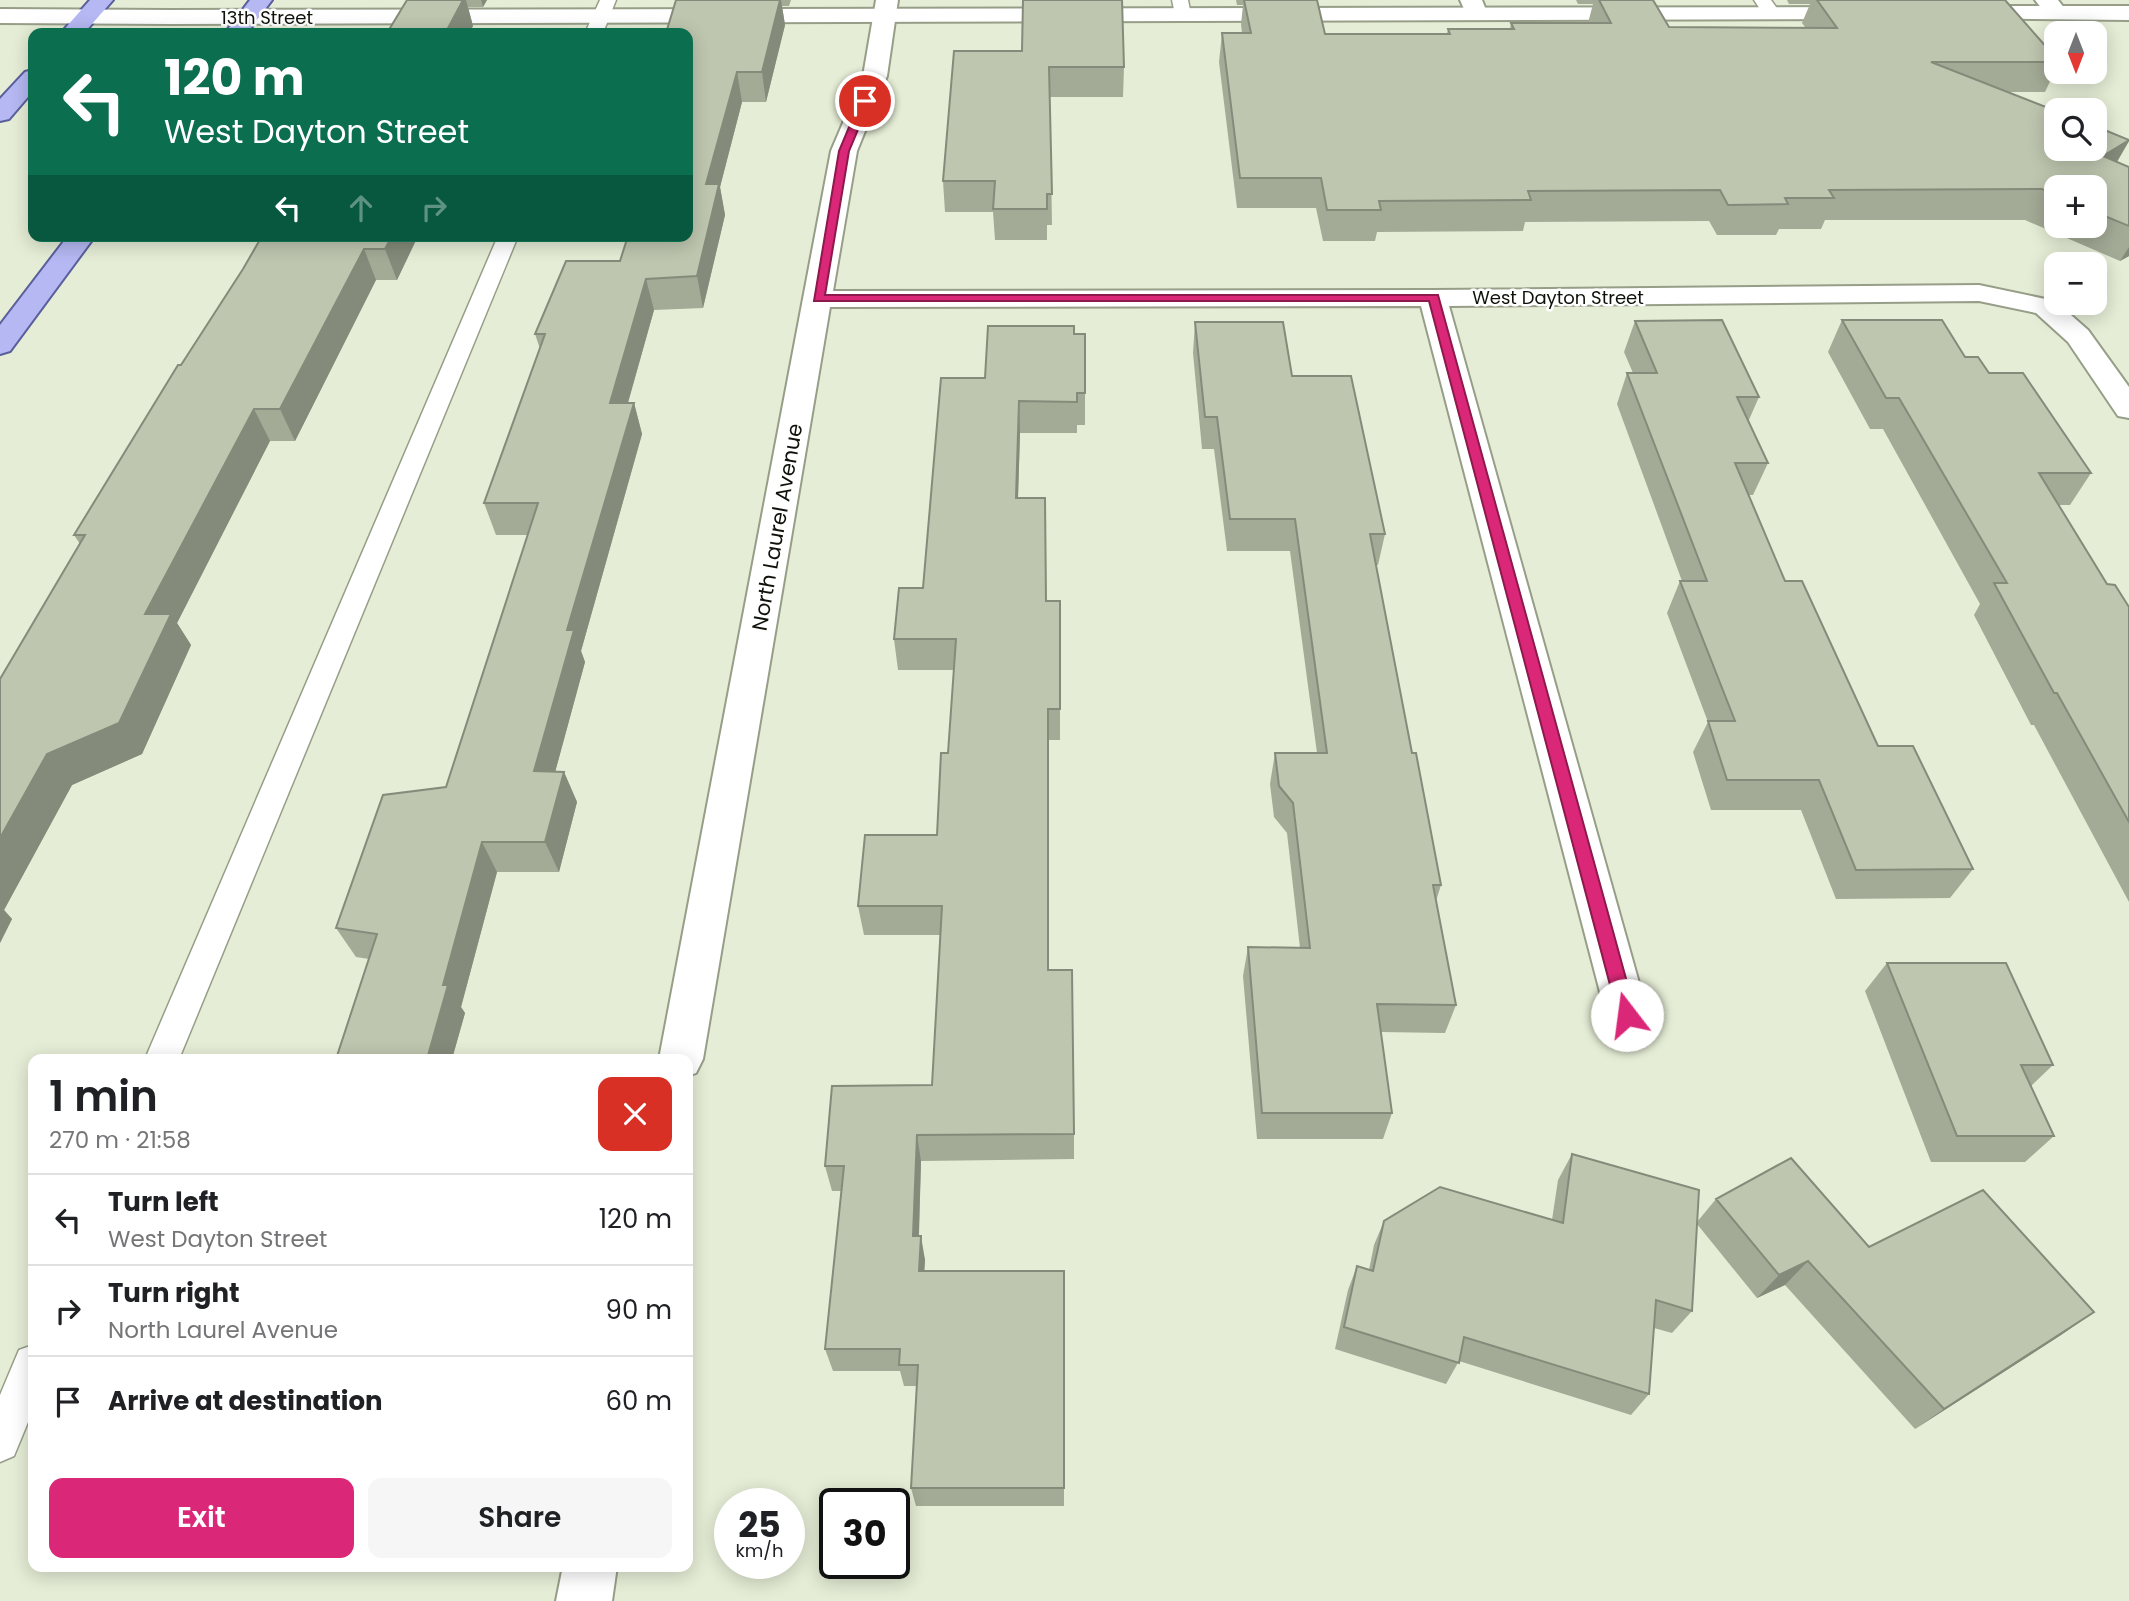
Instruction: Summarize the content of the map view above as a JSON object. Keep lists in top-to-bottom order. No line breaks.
{"streets":{"street":["13th Street","West Dayton Street","North Laurel Avenue"]},"crossings":[["13th Street","North Laurel Avenue"],["West Dayton Street","North Laurel Avenue"]],"north":"bottom","page":{"map_buttons":["+","−"],"turn":["120 m","West Dayton Street"],"heading":["1 min","270 m · 21:58"],"list":[{"name":"Turn left","note":"West Dayton Street","value":"120 m"},{"name":"Turn right","note":"North Laurel Avenue","value":"90 m"},{"name":"Arrive at destination","value":"60 m"}],"buttons":["Exit","Share"],"speed":"25 km/h","limit":"30"}}
